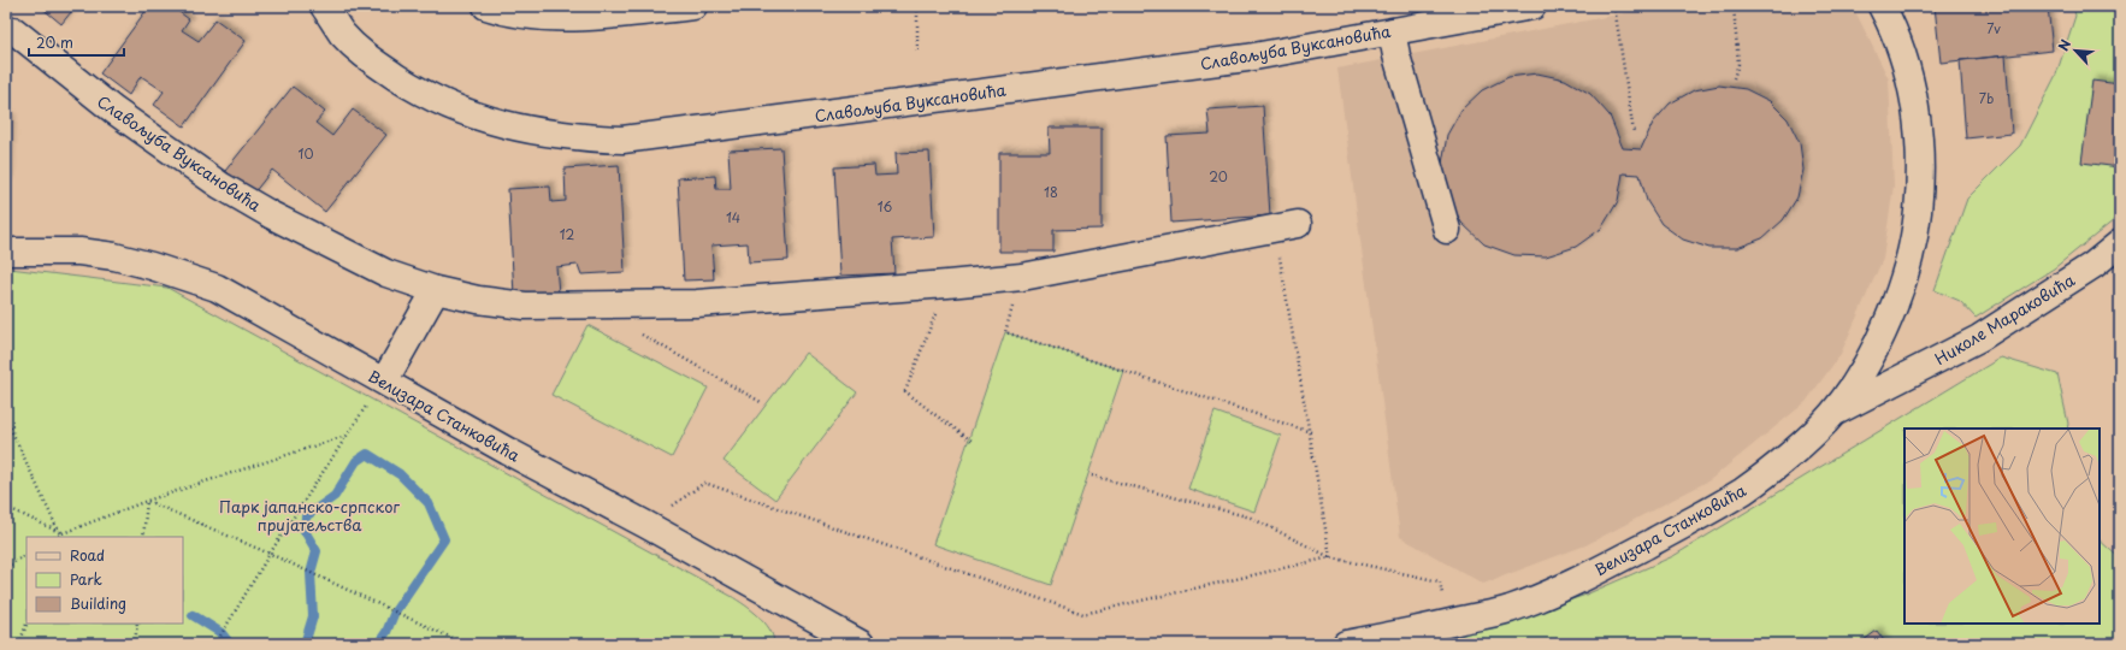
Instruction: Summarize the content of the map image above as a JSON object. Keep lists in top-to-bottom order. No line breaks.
{"streets":{"street":["Славољуба Вуксановића","Николе Мараковића","Велизара Станковића"]},"crossings":[["Николе Мараковића","Велизара Станковића"]],"parks":["Парк јапанско-српског пријатељства"],"house_numbers":["7v","7b","10","20","18","16","14","12"],"legend":["Road","Park","Building"],"scale_bar":"20 m","north":"top left"}
